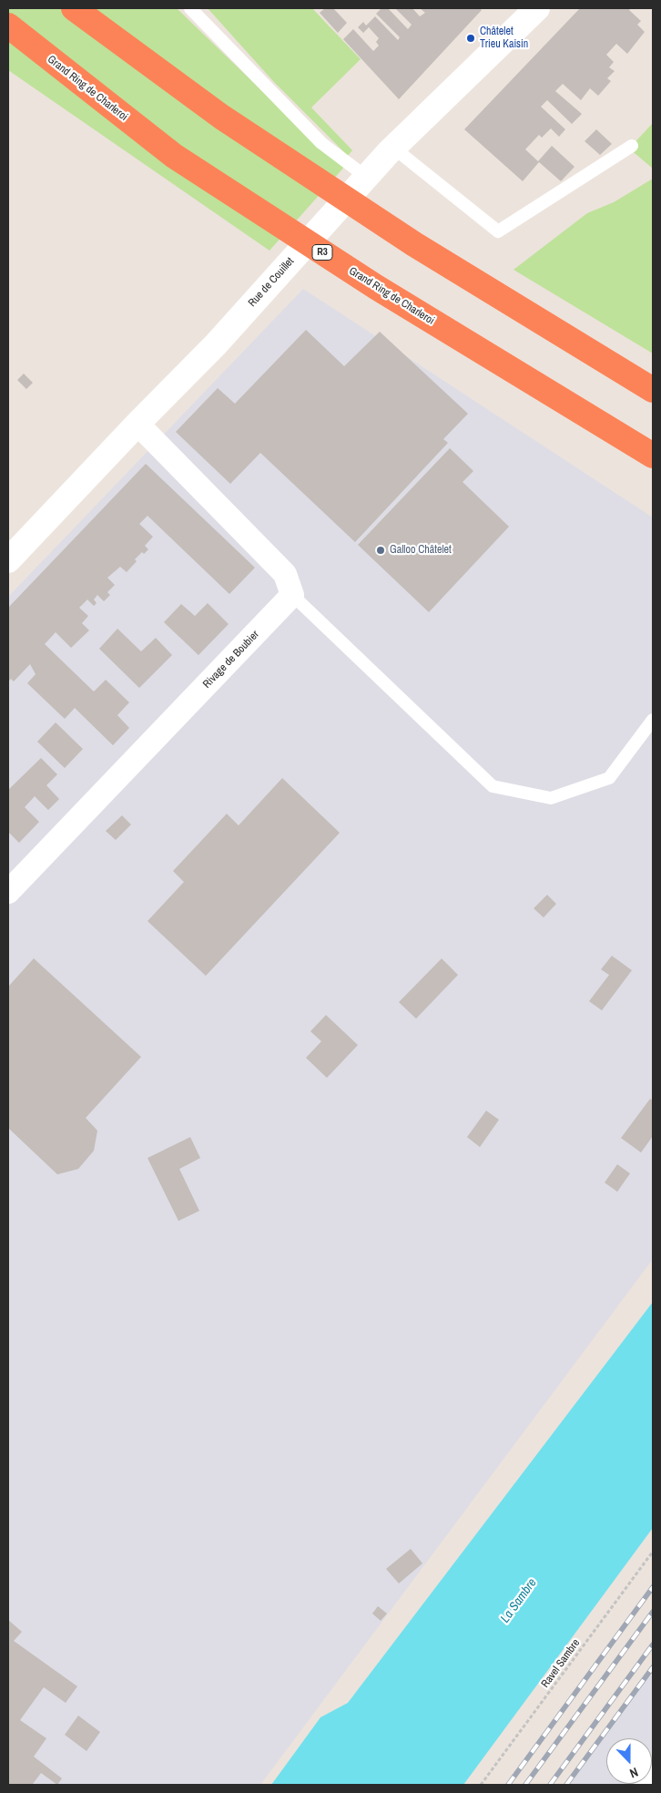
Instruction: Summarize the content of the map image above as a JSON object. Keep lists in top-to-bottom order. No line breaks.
{"streets":{"highway":["Grand Ring de Charleroi","R3"],"main road":["Rue de Couillet"],"street":["Rivage de Boubier"],"path":["Ravel Sambre"]},"water":["La Sambre"],"places":["Châtelet Trieu Kaisin","Galloo Châtelet"],"north":"bottom"}
